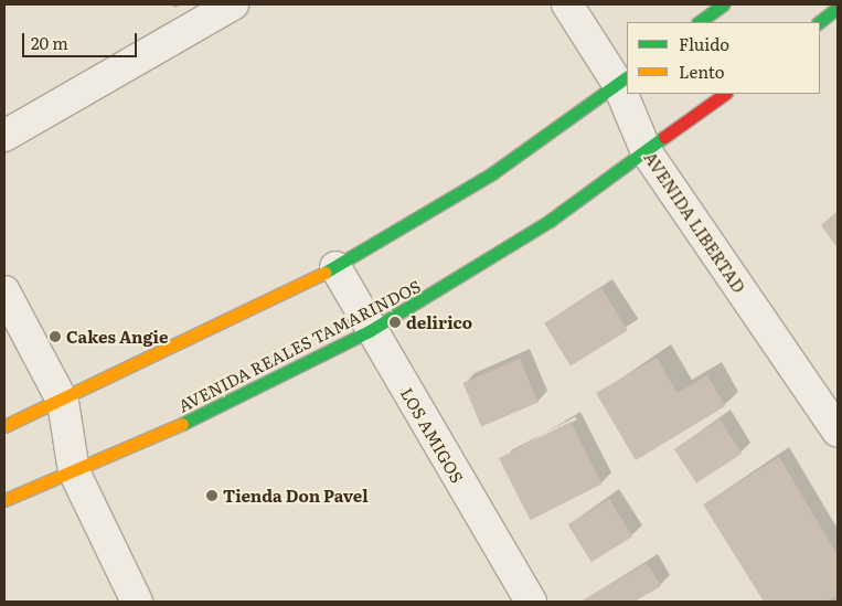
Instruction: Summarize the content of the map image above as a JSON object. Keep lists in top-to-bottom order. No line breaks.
{"streets":{"main road":["AVENIDA REALES TAMARINDOS"],"street":["AVENIDA LIBERTAD","LOS AMIGOS"]},"crossings":[["AVENIDA LIBERTAD","AVENIDA REALES TAMARINDOS"],["AVENIDA REALES TAMARINDOS","LOS AMIGOS"]],"places":["delirico","Cakes Angie","Tienda Don Pavel"],"legend":["Fluido","Lento"],"scale_bar":"20 m"}
